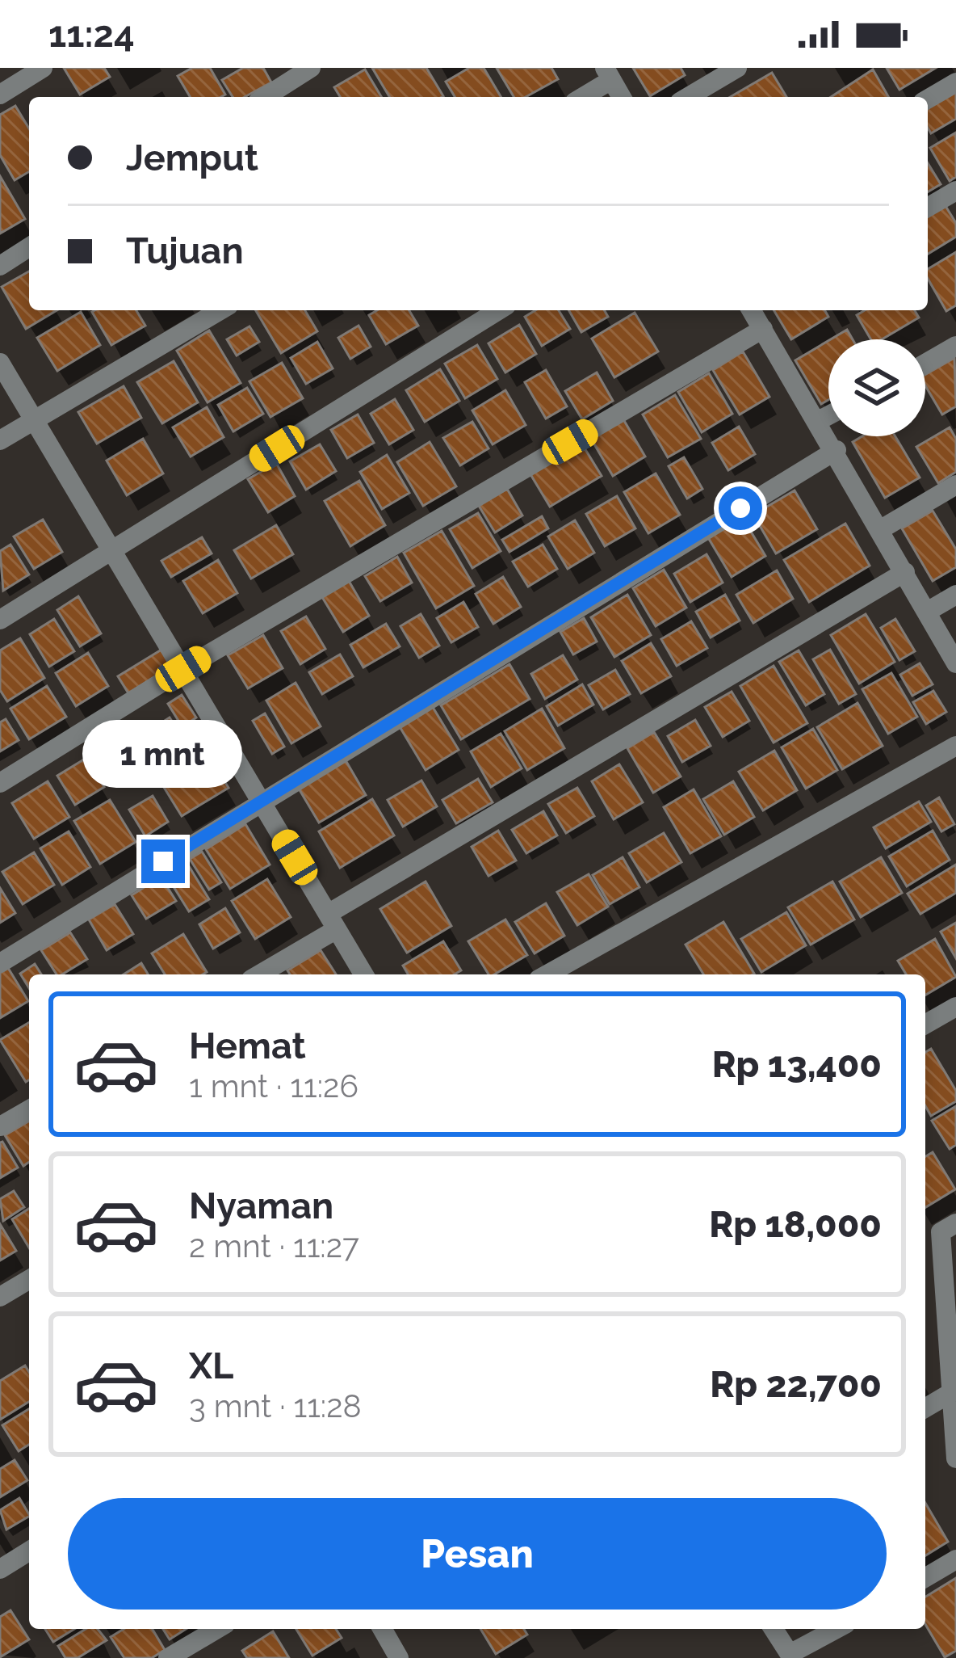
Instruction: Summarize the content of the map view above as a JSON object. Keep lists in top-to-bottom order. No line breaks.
{"page":{"status":"11:24","banner":["Jemput","Tujuan"],"bubble":"1 mnt","list":[{"name":"Hemat","note":"1 mnt · 11:26","value":"Rp 13,400"},{"name":"Nyaman","note":"2 mnt · 11:27","value":"Rp 18,000"},{"name":"XL","note":"3 mnt · 11:28","value":"Rp 22,700"}],"buttons":"Pesan"}}
